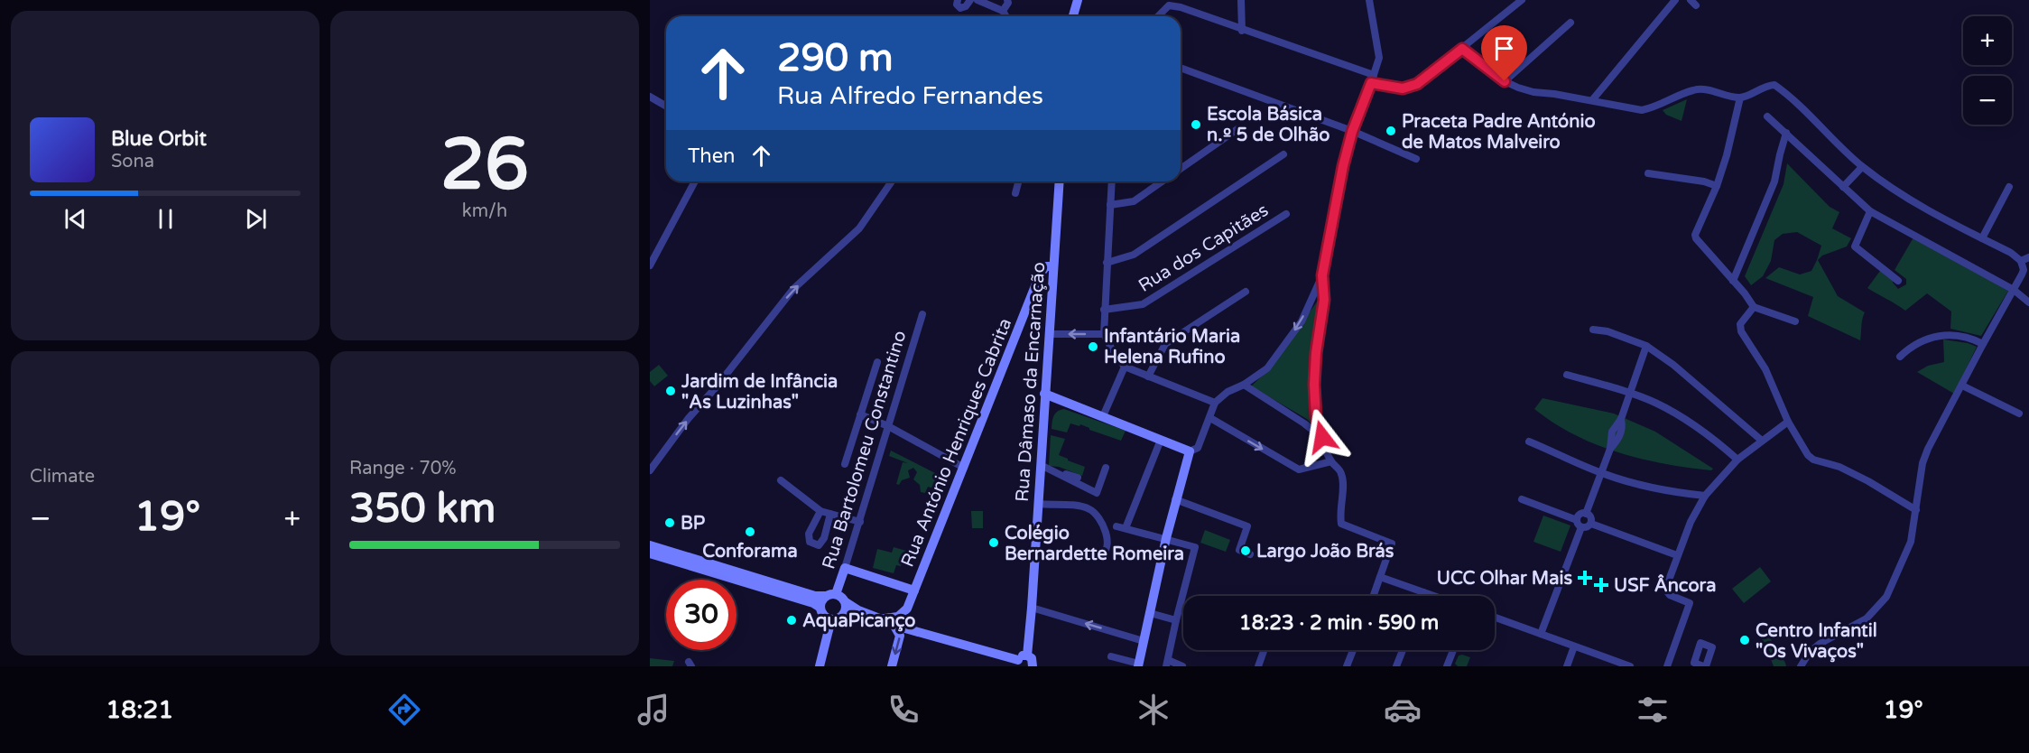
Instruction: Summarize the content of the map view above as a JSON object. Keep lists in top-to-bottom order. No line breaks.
{"streets":{"main road":["Rua Dâmaso da Encarnação","Rua António Henriques Cabrita","Rua Bartolomeu Constantino"],"street":["Rua dos Capitães"]},"crossings":[["Rua Dâmaso da Encarnação","Rua António Henriques Cabrita"]],"places":{"other":["Escola Básica n.º 5 de Olhão","Praceta Padre António de Matos Malveiro","Infantário Maria Helena Rufino","Jardim de Infância \"As Luzinhas\"","BP","Conforama","Colégio Bernardette Romeira","Largo João Brás","AquaPicanço","Centro Infantil \"Os Vivaços\""],"health":["UCC Olhar Mais","USF Âncora"]},"page":{"tile":[["26","km/h"],"Climate",["Range · 70%","350 km"]],"map_buttons":["+","−"],"turn":["290 m","Rua Alfredo Fernandes"],"song":["Blue Orbit","Sona"],"then":"Then","heat":["−","19°","+"],"limit":"30","trip":"18:23 · 2 min · 590 m","tabs":["18:21","19°"]}}
